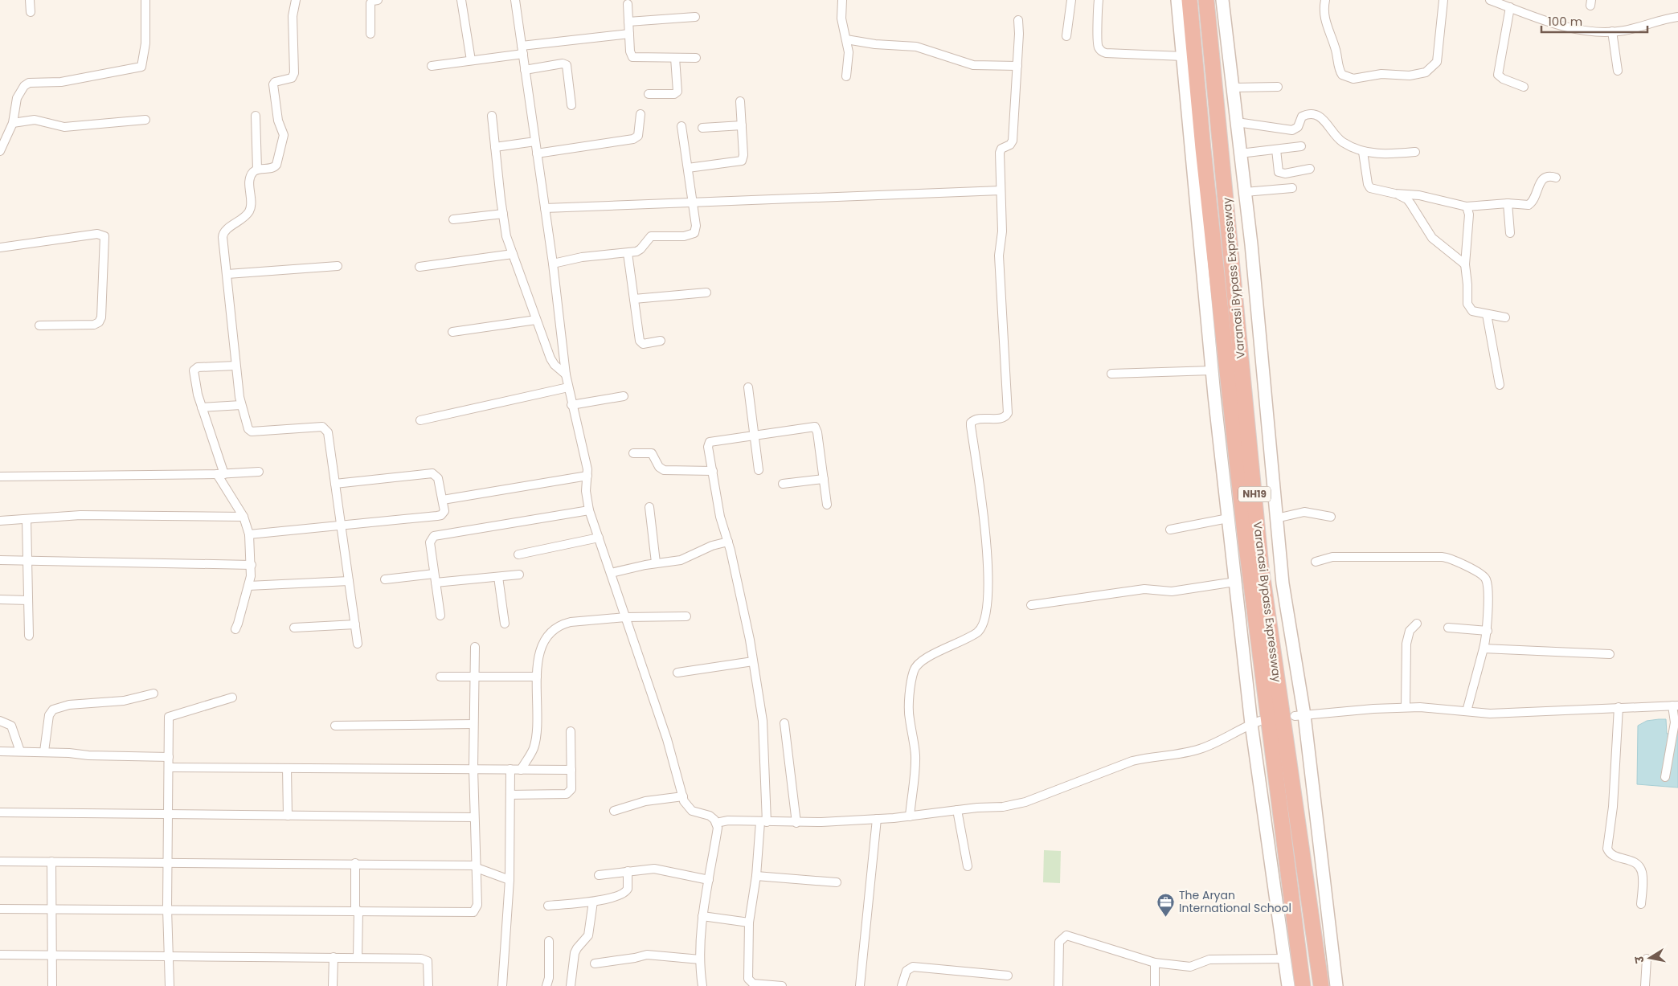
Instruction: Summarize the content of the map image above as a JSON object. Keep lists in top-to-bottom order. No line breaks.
{"streets":{"highway":["Varanasi Bypass Expressway","NH19"]},"places":{"office":["The Aryan International School"]},"scale_bar":"100 m","north":"left"}
